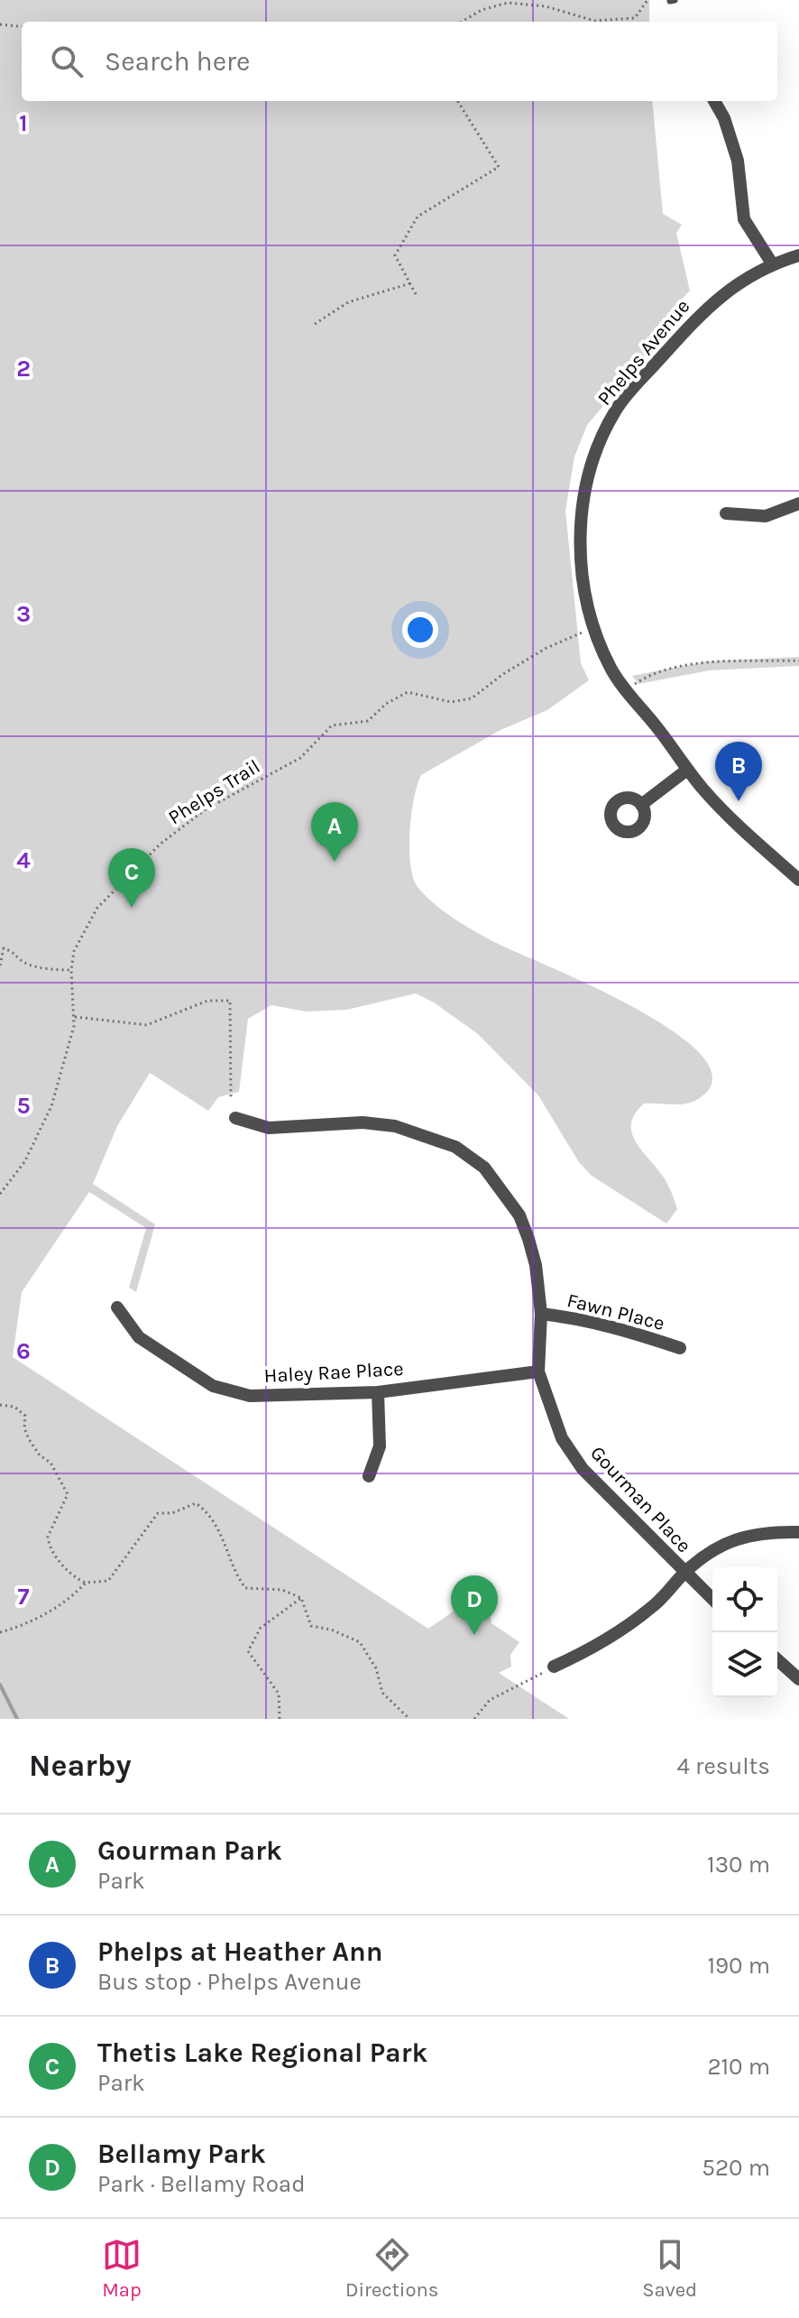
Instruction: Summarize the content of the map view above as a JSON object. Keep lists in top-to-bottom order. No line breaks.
{"streets":{"street":["Phelps Avenue","Fawn Place","Haley Rae Place","Gourman Place"],"path":["Phelps Trail"]},"crossings":[["Phelps Avenue","Phelps Trail"],["Fawn Place","Gourman Place"],["Haley Rae Place","Gourman Place"]],"page":{"search":"Search here","pins":["B","A","C","D"],"heading":["Nearby","4 results"],"list":[{"mark":"A","name":"Gourman Park","note":"Park","value":"130 m"},{"mark":"B","name":"Phelps at Heather Ann","note":"Bus stop · Phelps Avenue","value":"190 m"},{"mark":"C","name":"Thetis Lake Regional Park","note":"Park","value":"210 m"},{"mark":"D","name":"Bellamy Park","note":"Park · Bellamy Road","value":"520 m"}],"nav":["Map","Directions","Saved"]},"grid":{"rows":["1","2","3","4","5","6","7"]}}
